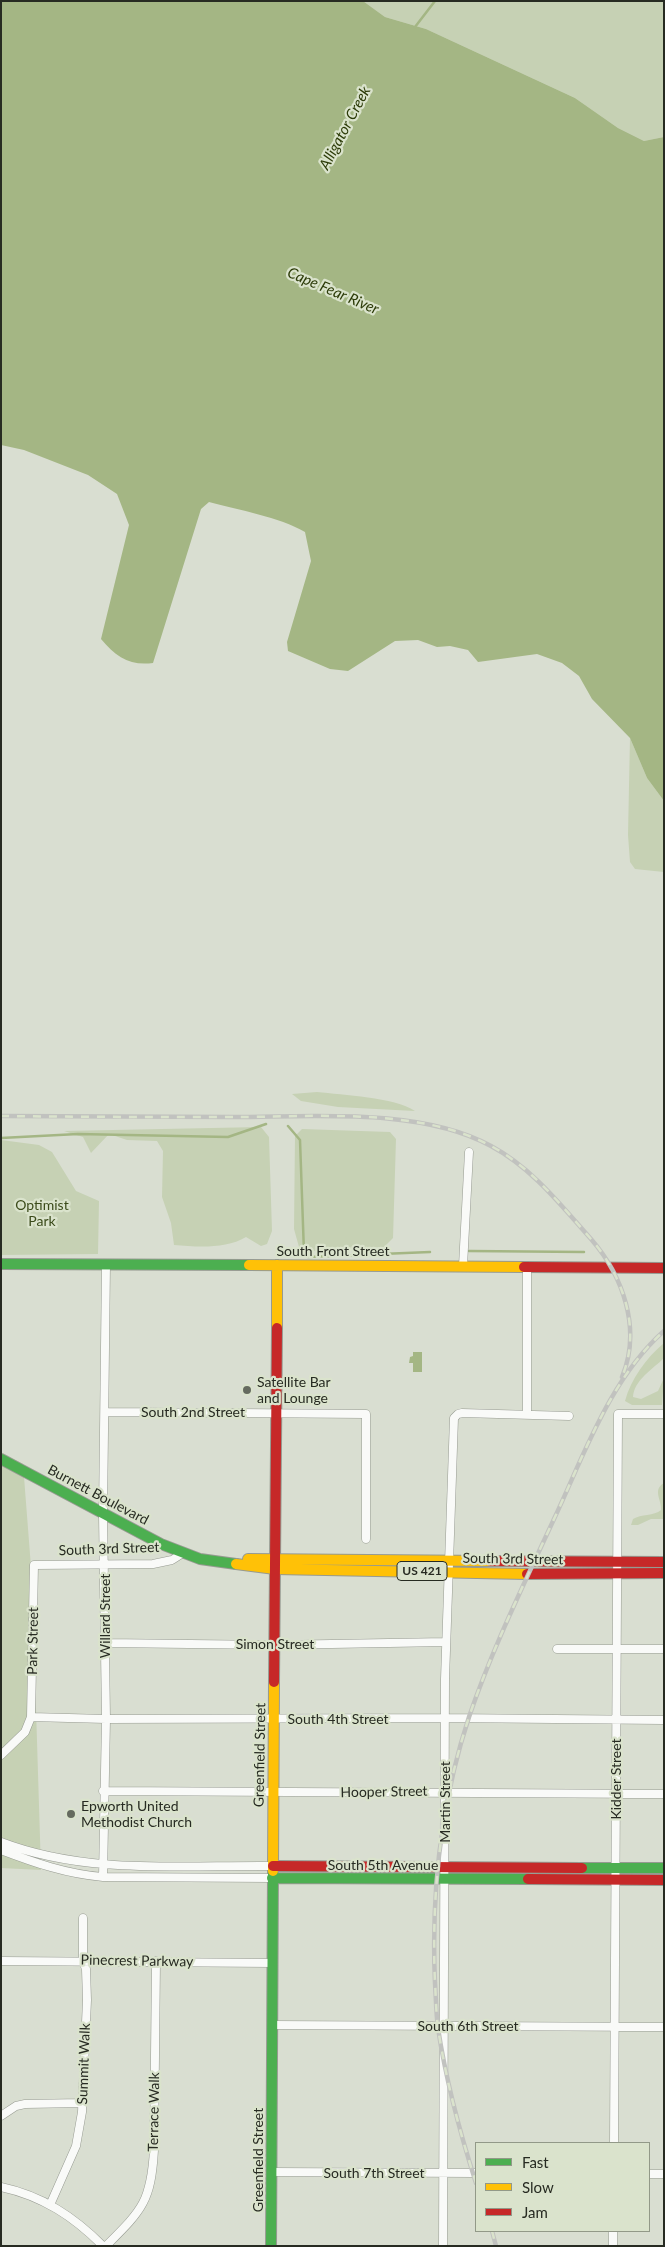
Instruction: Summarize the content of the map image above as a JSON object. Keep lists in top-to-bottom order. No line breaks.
{"streets":{"main road":["South Front Street","Burnett Boulevard","South 3rd Street","US 421","Greenfield Street","South 5th Avenue"],"street":["South 2nd Street","Willard Street","Park Street","Simon Street","South 4th Street","Kidder Street","Hooper Street","Martin Street","Pinecrest Parkway","South 6th Street","Summit Walk","Terrace Walk","South 7th Street"]},"crossings":[["South Front Street","Willard Street"],["South Front Street","Greenfield Street"],["South 2nd Street","Willard Street"],["South 2nd Street","Greenfield Street"],["Burnett Boulevard","South 3rd Street"],["Burnett Boulevard","Willard Street"],["South 3rd Street","Willard Street"],["South 3rd Street","Park Street"],["South 3rd Street","Greenfield Street"],["South 3rd Street","Kidder Street"],["South 3rd Street","Martin Street"],["Willard Street","Simon Street"],["Willard Street","South 4th Street"],["Willard Street","Hooper Street"],["Willard Street","South 5th Avenue"],["Park Street","South 4th Street"],["Simon Street","Greenfield Street"],["Simon Street","Martin Street"],["South 4th Street","Greenfield Street"],["South 4th Street","Kidder Street"],["South 4th Street","Martin Street"],["Greenfield Street","Hooper Street"],["Greenfield Street","South 5th Avenue"],["Greenfield Street","Pinecrest Parkway"],["Greenfield Street","South 6th Street"],["Greenfield Street","South 7th Street"],["Kidder Street","Hooper Street"],["Kidder Street","South 5th Avenue"],["Kidder Street","South 6th Street"],["Hooper Street","Martin Street"],["Martin Street","South 5th Avenue"],["Martin Street","South 6th Street"],["Martin Street","South 7th Street"],["Pinecrest Parkway","Summit Walk"],["Pinecrest Parkway","Terrace Walk"]],"water":["Alligator Creek","Cape Fear River"],"parks":["Optimist Park"],"places":["Satellite Bar and Lounge","Epworth United Methodist Church"],"legend":["Fast","Slow","Jam"]}
